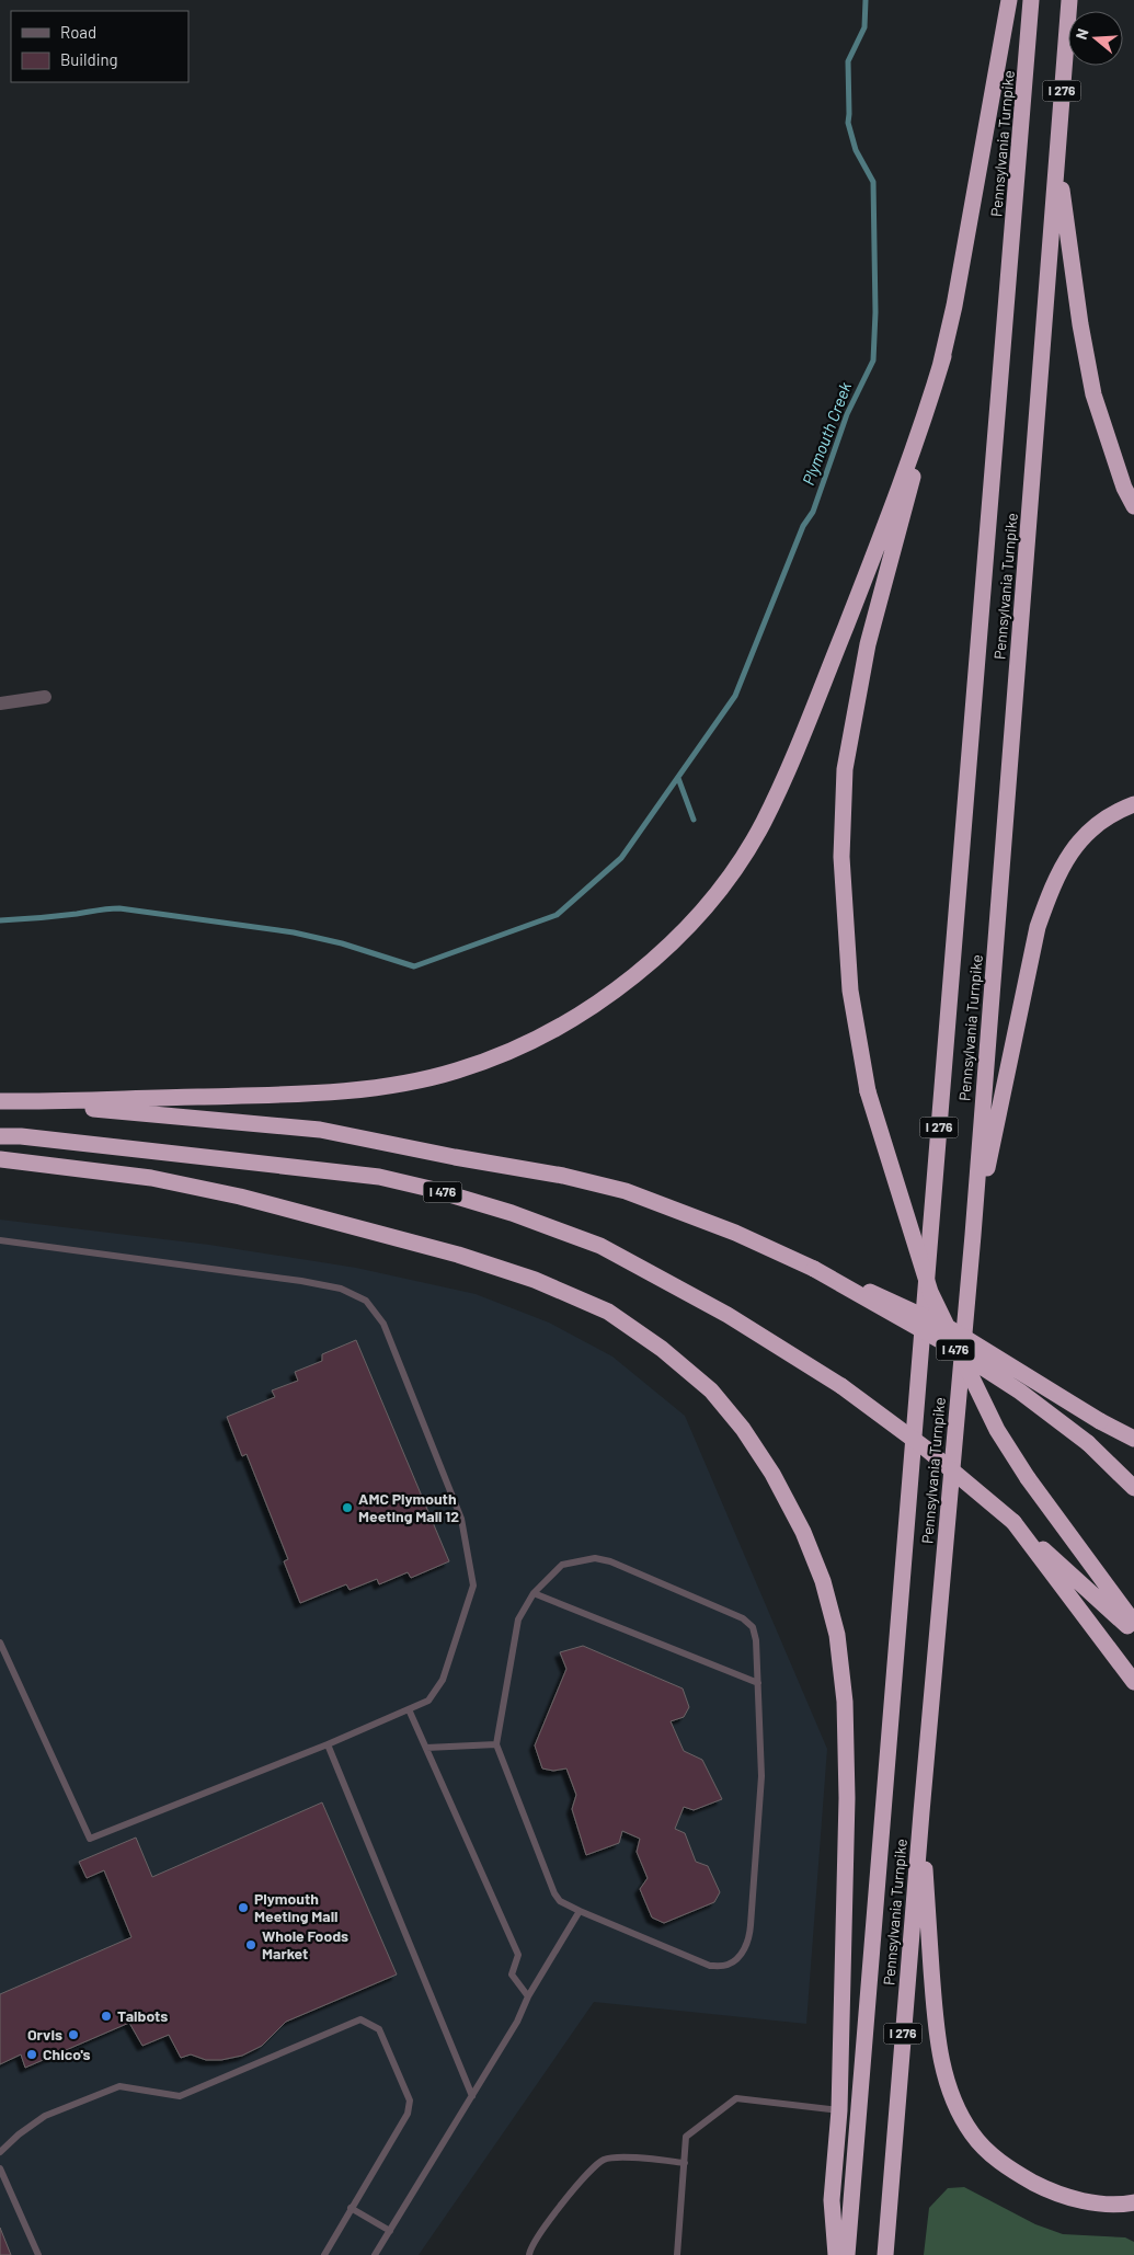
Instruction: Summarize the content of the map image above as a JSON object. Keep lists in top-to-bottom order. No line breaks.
{"streets":{"highway":["I 276","Pennsylvania Turnpike","I 476"]},"water":["Plymouth Creek"],"places":["AMC Plymouth Meeting Mall 12","Plymouth Meeting Mall","Whole Foods Market","Talbots","Orvis","Chico's"],"legend":["Road","Building"],"north":"left"}
